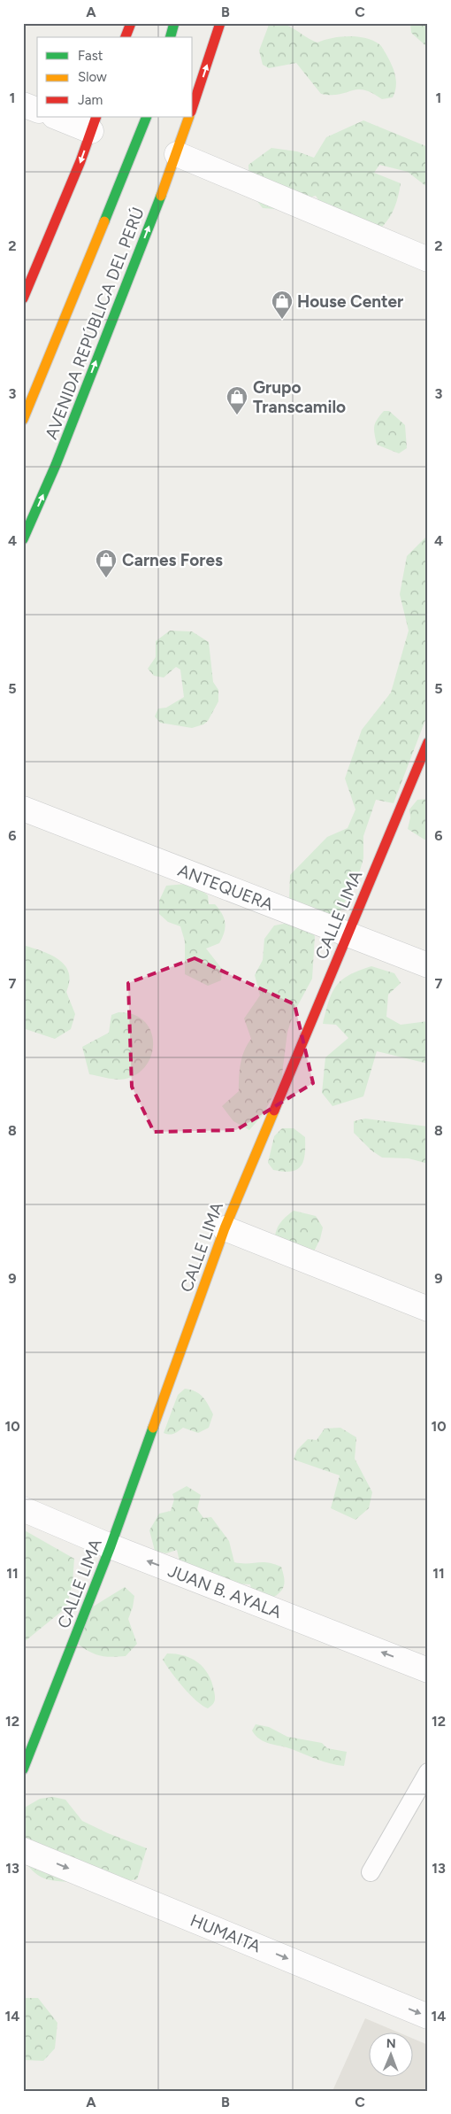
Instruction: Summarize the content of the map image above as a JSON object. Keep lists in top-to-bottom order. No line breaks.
{"streets":{"main road":["AVENIDA REPÚBLICA DEL PERÚ","CALLE LIMA"],"street":["ANTEQUERA","JUAN B. AYALA","HUMAITA"]},"crossings":[["ANTEQUERA","CALLE LIMA"],["CALLE LIMA","JUAN B. AYALA"]],"one_way":["JUAN B. AYALA","HUMAITA"],"places":{"shop":["House Center","Grupo Transcamilo","Carnes Fores"]},"legend":["Fast","Slow","Jam"],"north":"top","grid":{"columns":["A","B","C"],"rows":["1","2","3","4","5","6","7","8","9","10","11","12","13","14"]}}
